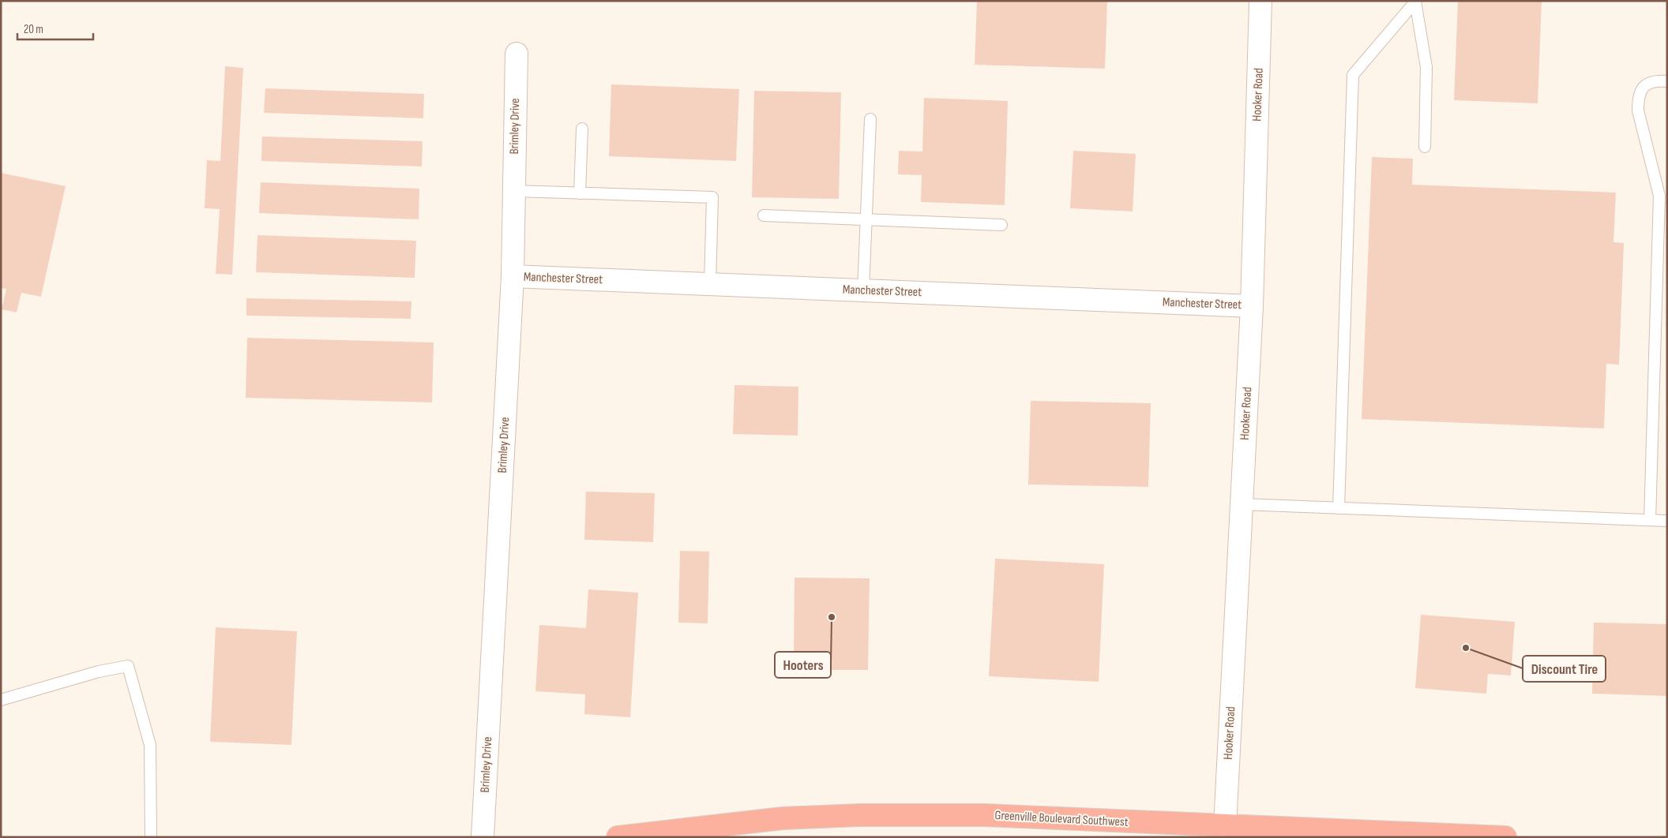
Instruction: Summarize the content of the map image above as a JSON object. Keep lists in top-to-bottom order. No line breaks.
{"streets":{"highway":["Greenville Boulevard Southwest"],"street":["Hooker Road","Brimley Drive","Manchester Street"]},"crossings":[["Hooker Road","Manchester Street"],["Hooker Road","Greenville Boulevard Southwest"],["Brimley Drive","Manchester Street"]],"places":["Hooters","Discount Tire"],"scale_bar":"20 m"}
